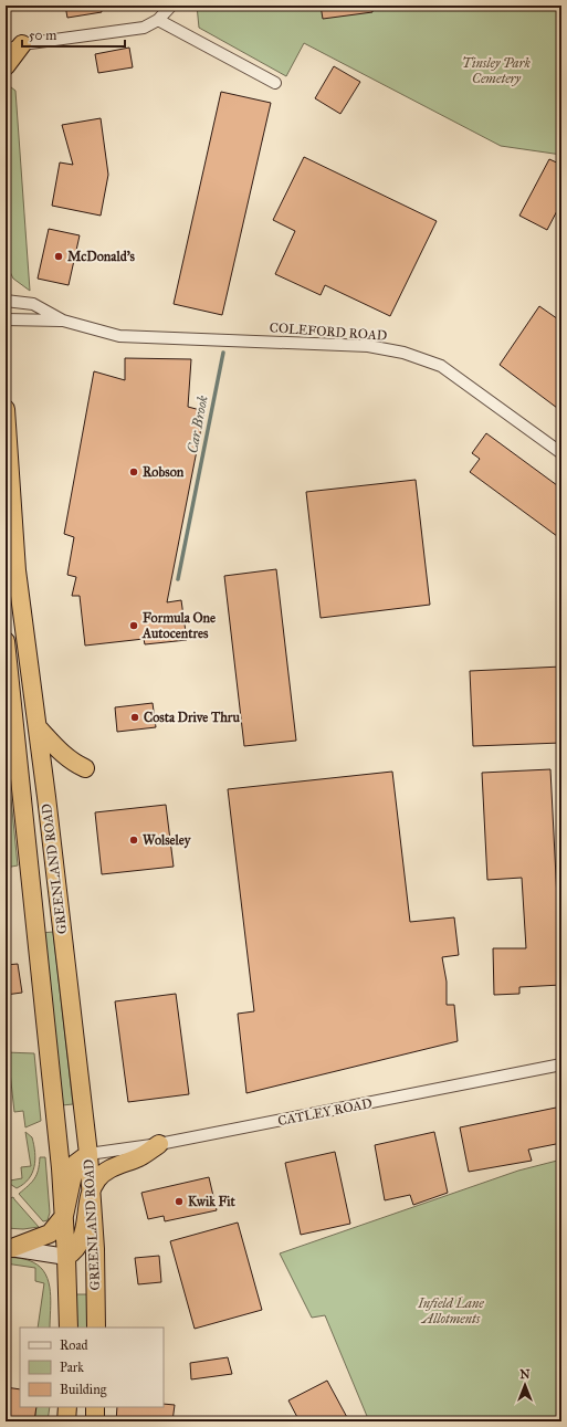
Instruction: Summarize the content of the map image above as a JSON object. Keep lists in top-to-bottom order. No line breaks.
{"streets":{"highway":["GREENLAND ROAD"],"street":["COLEFORD ROAD","CATLEY ROAD"]},"crossings":[["GREENLAND ROAD","CATLEY ROAD"]],"water":["Car Brook"],"parks":["Tinsley Park Cemetery","Infield Lane Allotments"],"places":["McDonald's","Robson","Formula One Autocentres","Costa Drive Thru","Wolseley","Kwik Fit"],"legend":["Road","Park","Building"],"scale_bar":"50 m","north":"top"}
